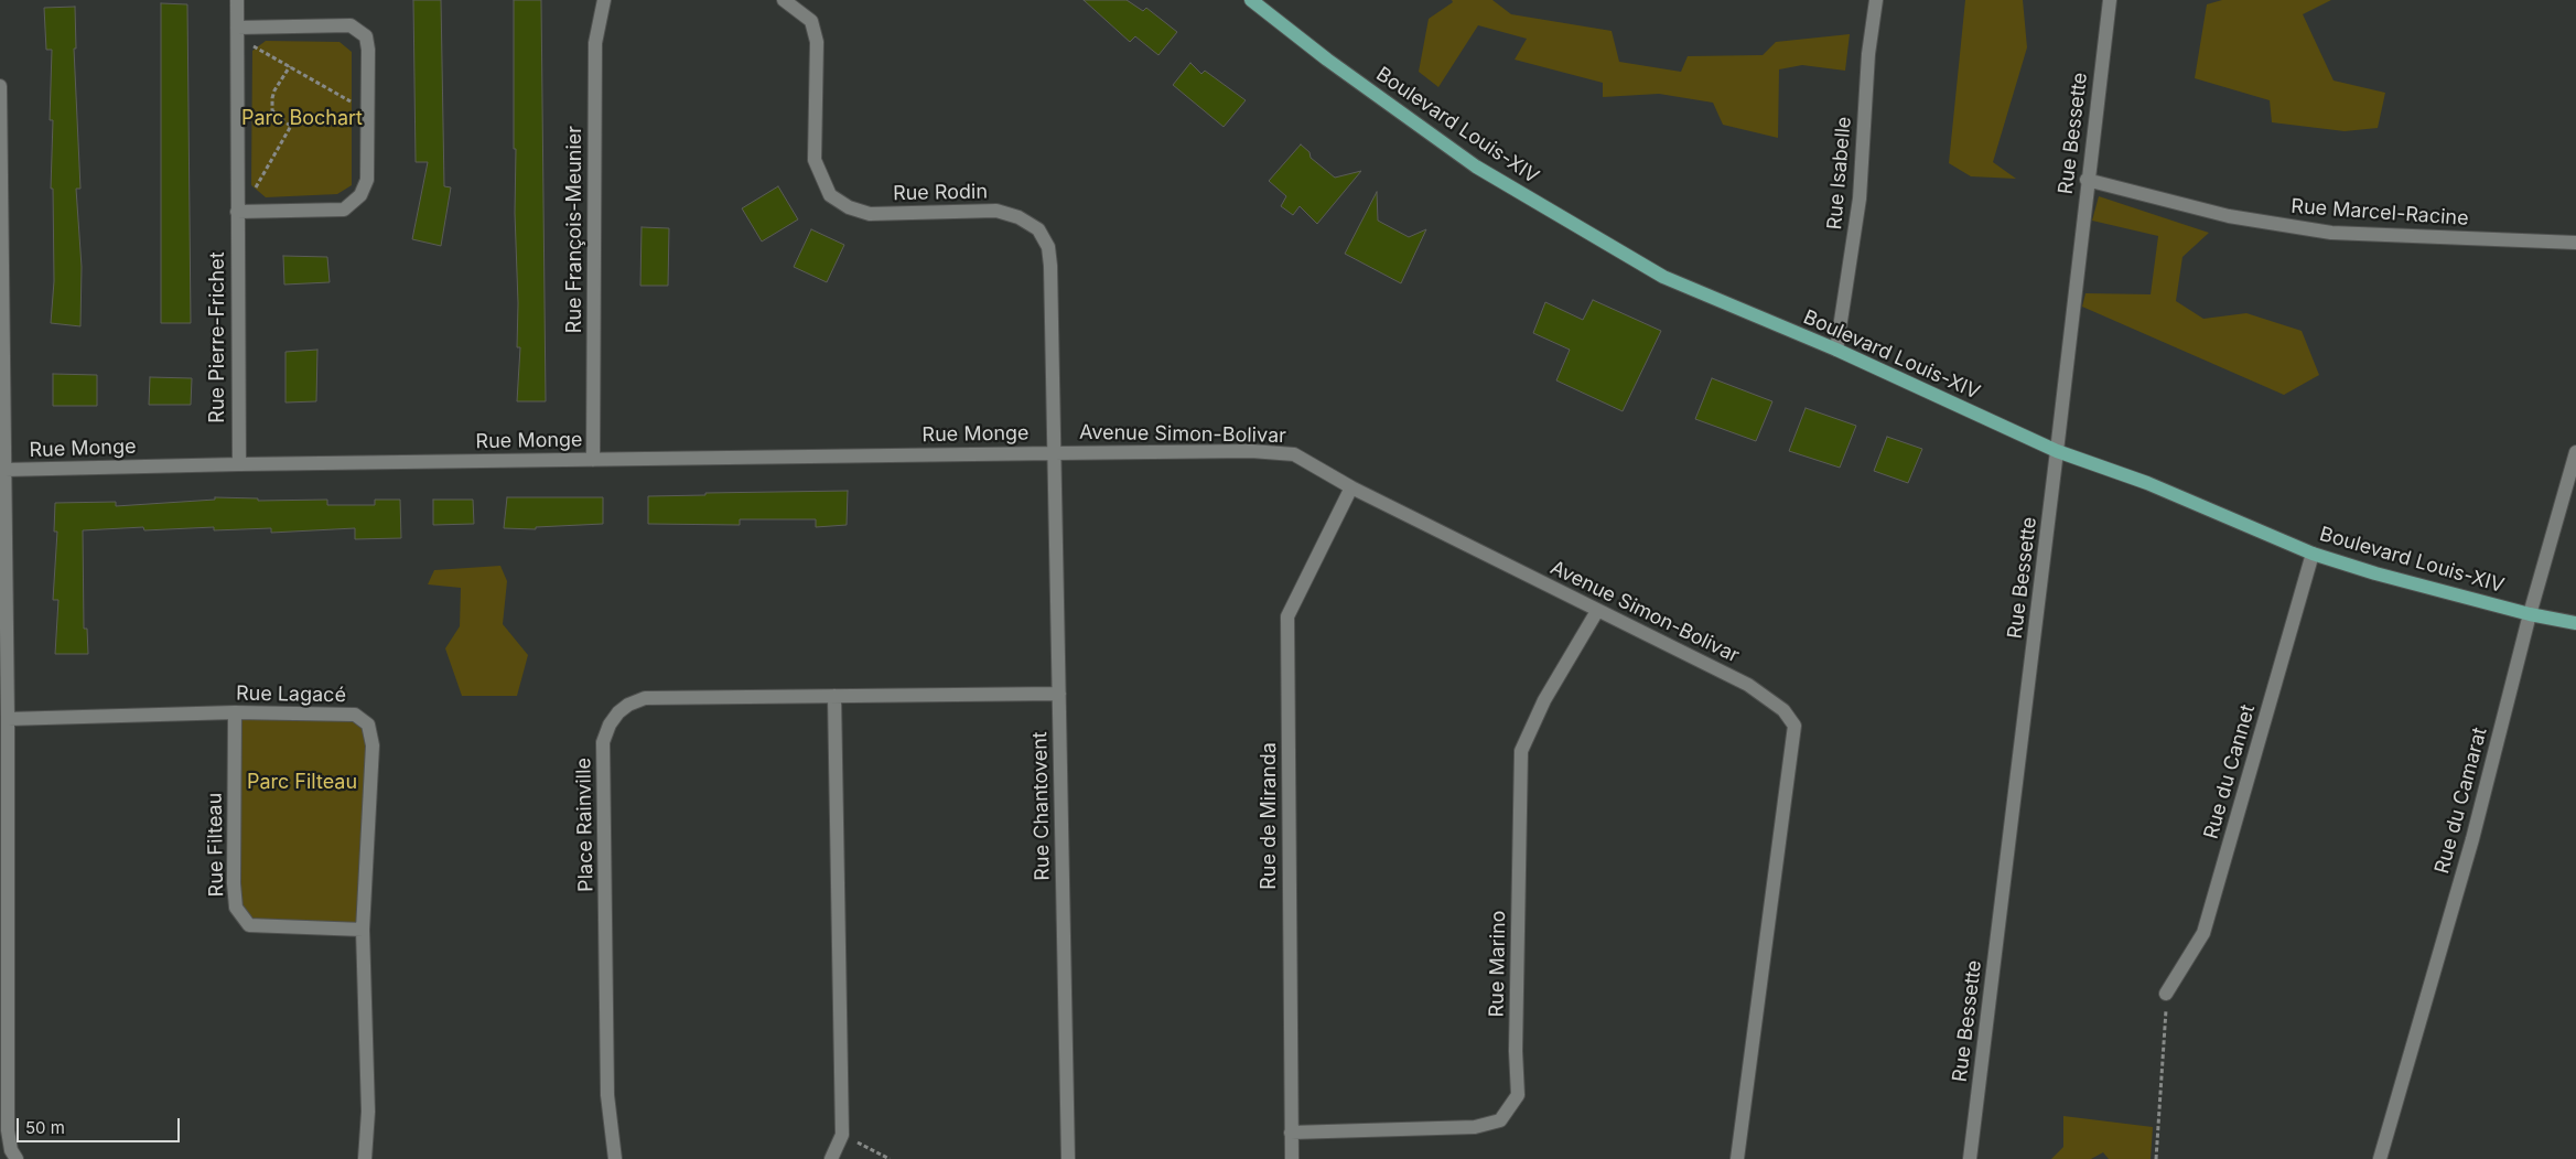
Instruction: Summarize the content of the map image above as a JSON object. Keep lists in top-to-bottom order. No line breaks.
{"streets":{"main road":["Boulevard Louis-XIV"],"street":["Rue Bessette","Rue Isabelle","Rue Rodin","Rue Marcel-Racine","Rue François-Meunier","Rue Pierre-Frichet","Rue Monge","Avenue Simon-Bolivar","Rue Lagacé","Rue du Cannet","Rue du Camarat","Rue Chantovent","Rue de Miranda","Place Rainville","Rue Filteau","Rue Marino"]},"crossings":[["Boulevard Louis-XIV","Rue Bessette"],["Boulevard Louis-XIV","Rue Isabelle"],["Boulevard Louis-XIV","Rue du Cannet"],["Boulevard Louis-XIV","Rue du Camarat"],["Rue Bessette","Rue Marcel-Racine"],["Rue Rodin","Rue Monge"],["Rue Rodin","Avenue Simon-Bolivar"],["Rue Rodin","Rue Chantovent"],["Rue François-Meunier","Rue Monge"],["Rue Pierre-Frichet","Rue Monge"],["Rue Monge","Avenue Simon-Bolivar"],["Rue Monge","Rue Chantovent"],["Avenue Simon-Bolivar","Rue Chantovent"],["Avenue Simon-Bolivar","Rue de Miranda"],["Avenue Simon-Bolivar","Rue Marino"],["Rue Lagacé","Rue Filteau"],["Rue Chantovent","Place Rainville"],["Rue de Miranda","Rue Marino"]],"parks":["Parc Bochart","Parc Filteau"],"scale_bar":"50 m"}
